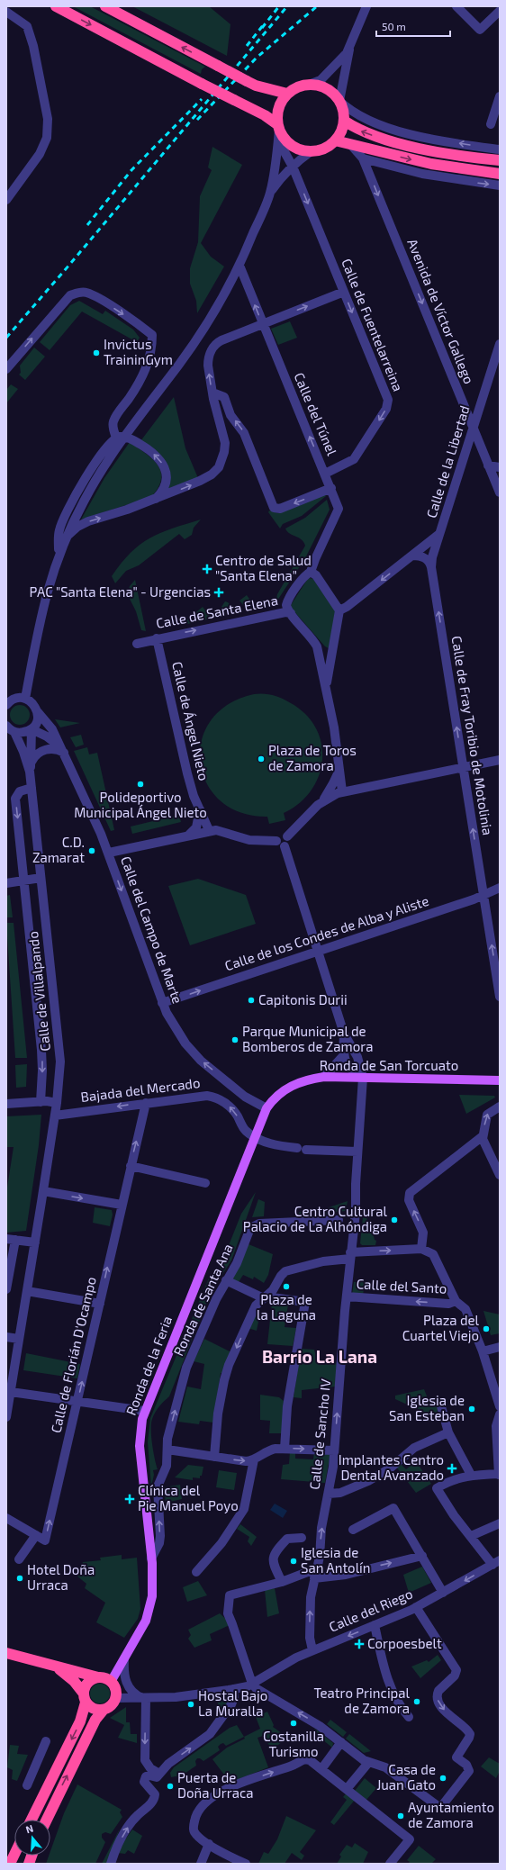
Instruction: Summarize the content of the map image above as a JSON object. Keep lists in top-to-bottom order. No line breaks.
{"streets":{"main road":["Ronda de San Torcuato","Ronda de la Feria"],"street":["Avenida de Víctor Gallego","Calle de Fuentelarreina","Calle del Túnel","Calle de la Libertad","Calle de Santa Elena","Calle de Ángel Nieto","Calle de Fray Toribio de Motolinia","Calle del Campo de Marte","Calle de los Condes de Alba y Aliste","Calle de Villalpando","Bajada del Mercado","Calle del Santo","Ronda de Santa Ana","Calle de Florián D'Ocampo","Calle de Sancho IV","Calle del Riego"]},"crossings":[["Avenida de Víctor Gallego","Calle de la Libertad"],["Calle de Fuentelarreina","Calle del Túnel"],["Calle del Túnel","Calle de Santa Elena"],["Calle de la Libertad","Calle de Fray Toribio de Motolinia"],["Calle de Santa Elena","Calle de Ángel Nieto"],["Calle de Fray Toribio de Motolinia","Calle de los Condes de Alba y Aliste"],["Calle del Campo de Marte","Calle de los Condes de Alba y Aliste"],["Calle del Campo de Marte","Calle de Villalpando"],["Calle del Campo de Marte","Ronda de San Torcuato"],["Calle del Campo de Marte","Ronda de la Feria"],["Calle de Villalpando","Bajada del Mercado"],["Ronda de San Torcuato","Ronda de la Feria"],["Ronda de San Torcuato","Calle de Sancho IV"],["Bajada del Mercado","Calle de Florián D'Ocampo"],["Bajada del Mercado","Ronda de la Feria"],["Bajada del Mercado","Calle de Sancho IV"],["Calle del Santo","Calle de Sancho IV"],["Ronda de Santa Ana","Ronda de la Feria"],["Ronda de la Feria","Calle del Riego"],["Calle de Sancho IV","Calle del Riego"]],"one_way":["Avenida de Víctor Gallego","Calle de Fuentelarreina","Calle del Túnel","Calle de Santa Elena","Calle de Fray Toribio de Motolinia","Calle de los Condes de Alba y Aliste","Calle de Florián D'Ocampo","Calle de Sancho IV"],"districts":["Barrio La Lana"],"places":{"other":["Invictus TraininGym","Plaza de Toros de Zamora","Polideportivo Municipal Ángel Nieto","C.D. Zamarat","Capitonis Durii","Parque Municipal de Bomberos de Zamora","Centro Cultural Palacio de La Alhóndiga","Plaza de la Laguna","Plaza del Cuartel Viejo","Iglesia de San Esteban","Iglesia de San Antolín","Hotel Doña Urraca","Teatro Principal de Zamora","Hostal Bajo La Muralla","Costanilla Turismo","Casa de Juan Gato","Puerta de Doña Urraca","Ayuntamiento de Zamora"],"health":["Centro de Salud \"Santa Elena\"","PAC \"Santa Elena\" - Urgencias","Implantes Centro Dental Avanzado","Clínica del Pie Manuel Poyo","Corpoesbelt"]},"scale_bar":"50 m","north":"top"}
